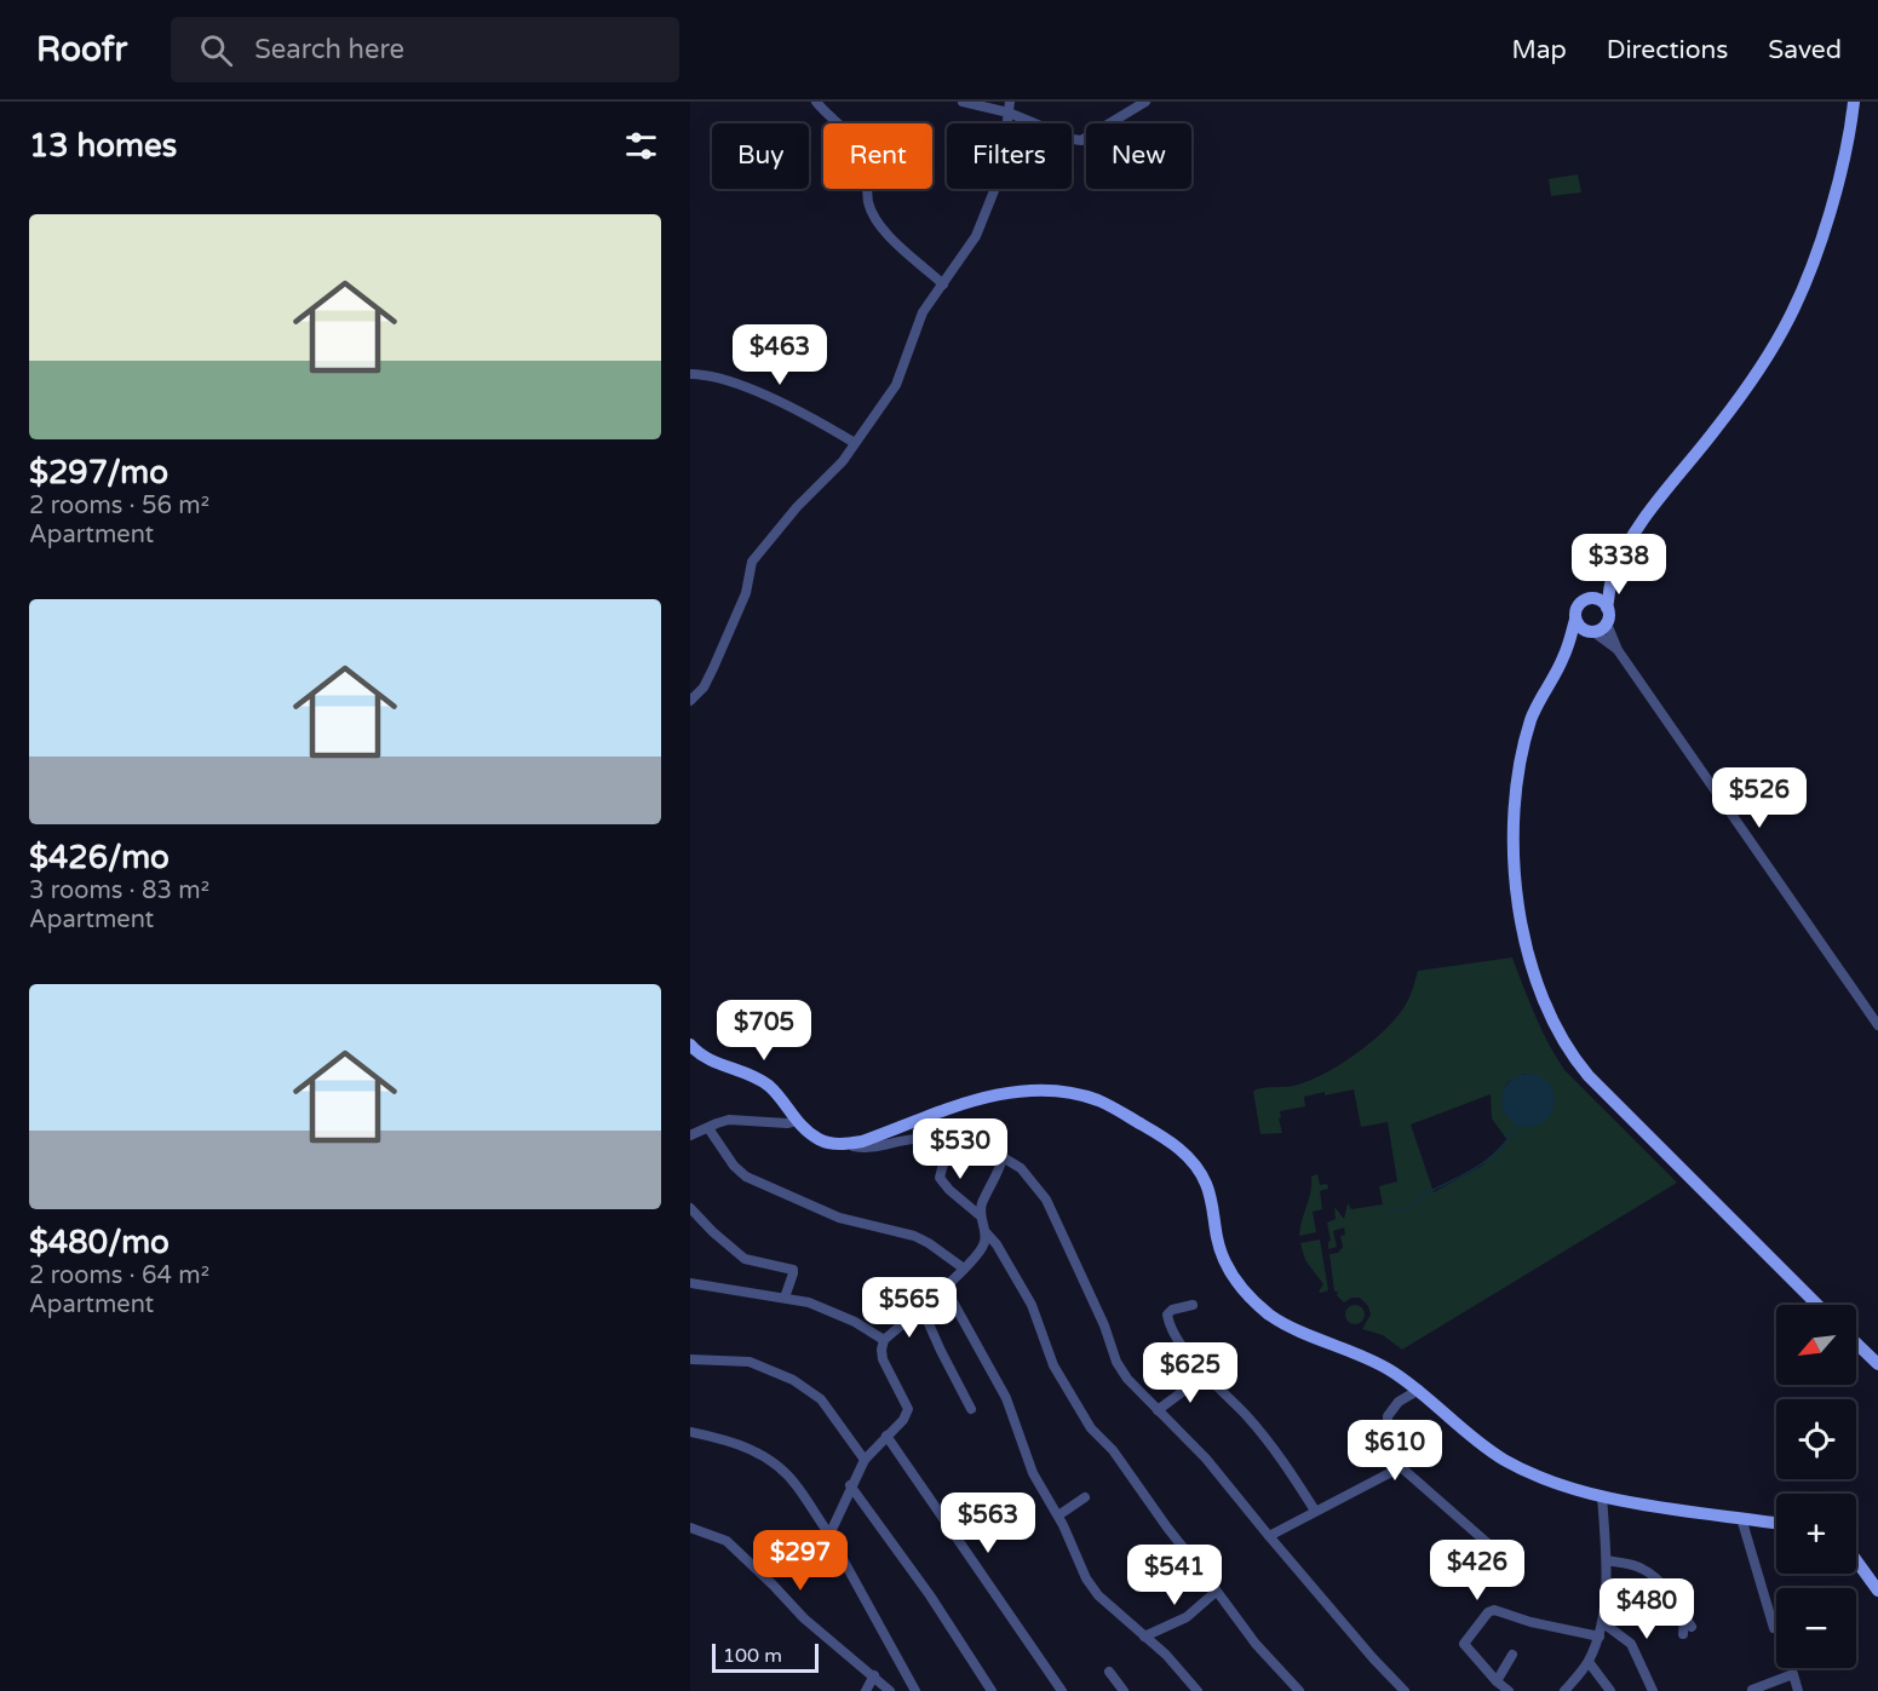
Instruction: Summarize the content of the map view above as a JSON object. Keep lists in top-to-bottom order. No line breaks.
{"scale_bar":"100 m","north":"bottom left","page":{"header":"Roofr","search":"Search here","nav":["Map","Directions","Saved"],"heading":"13 homes","chip":["Buy","Rent","Filters","New"],"list":[{"name":"$297/mo","note":"2 rooms · 56 m² · Apartment"},{"name":"$426/mo","note":"3 rooms · 83 m² · Apartment"},{"name":"$480/mo","note":"2 rooms · 64 m² · Apartment"}],"price":["$463","$338","$526","$705","$530","$565","$625","$610","$563","$297","$426","$541","$480"],"map_buttons":["+","−"],"scale":"100 m"}}
